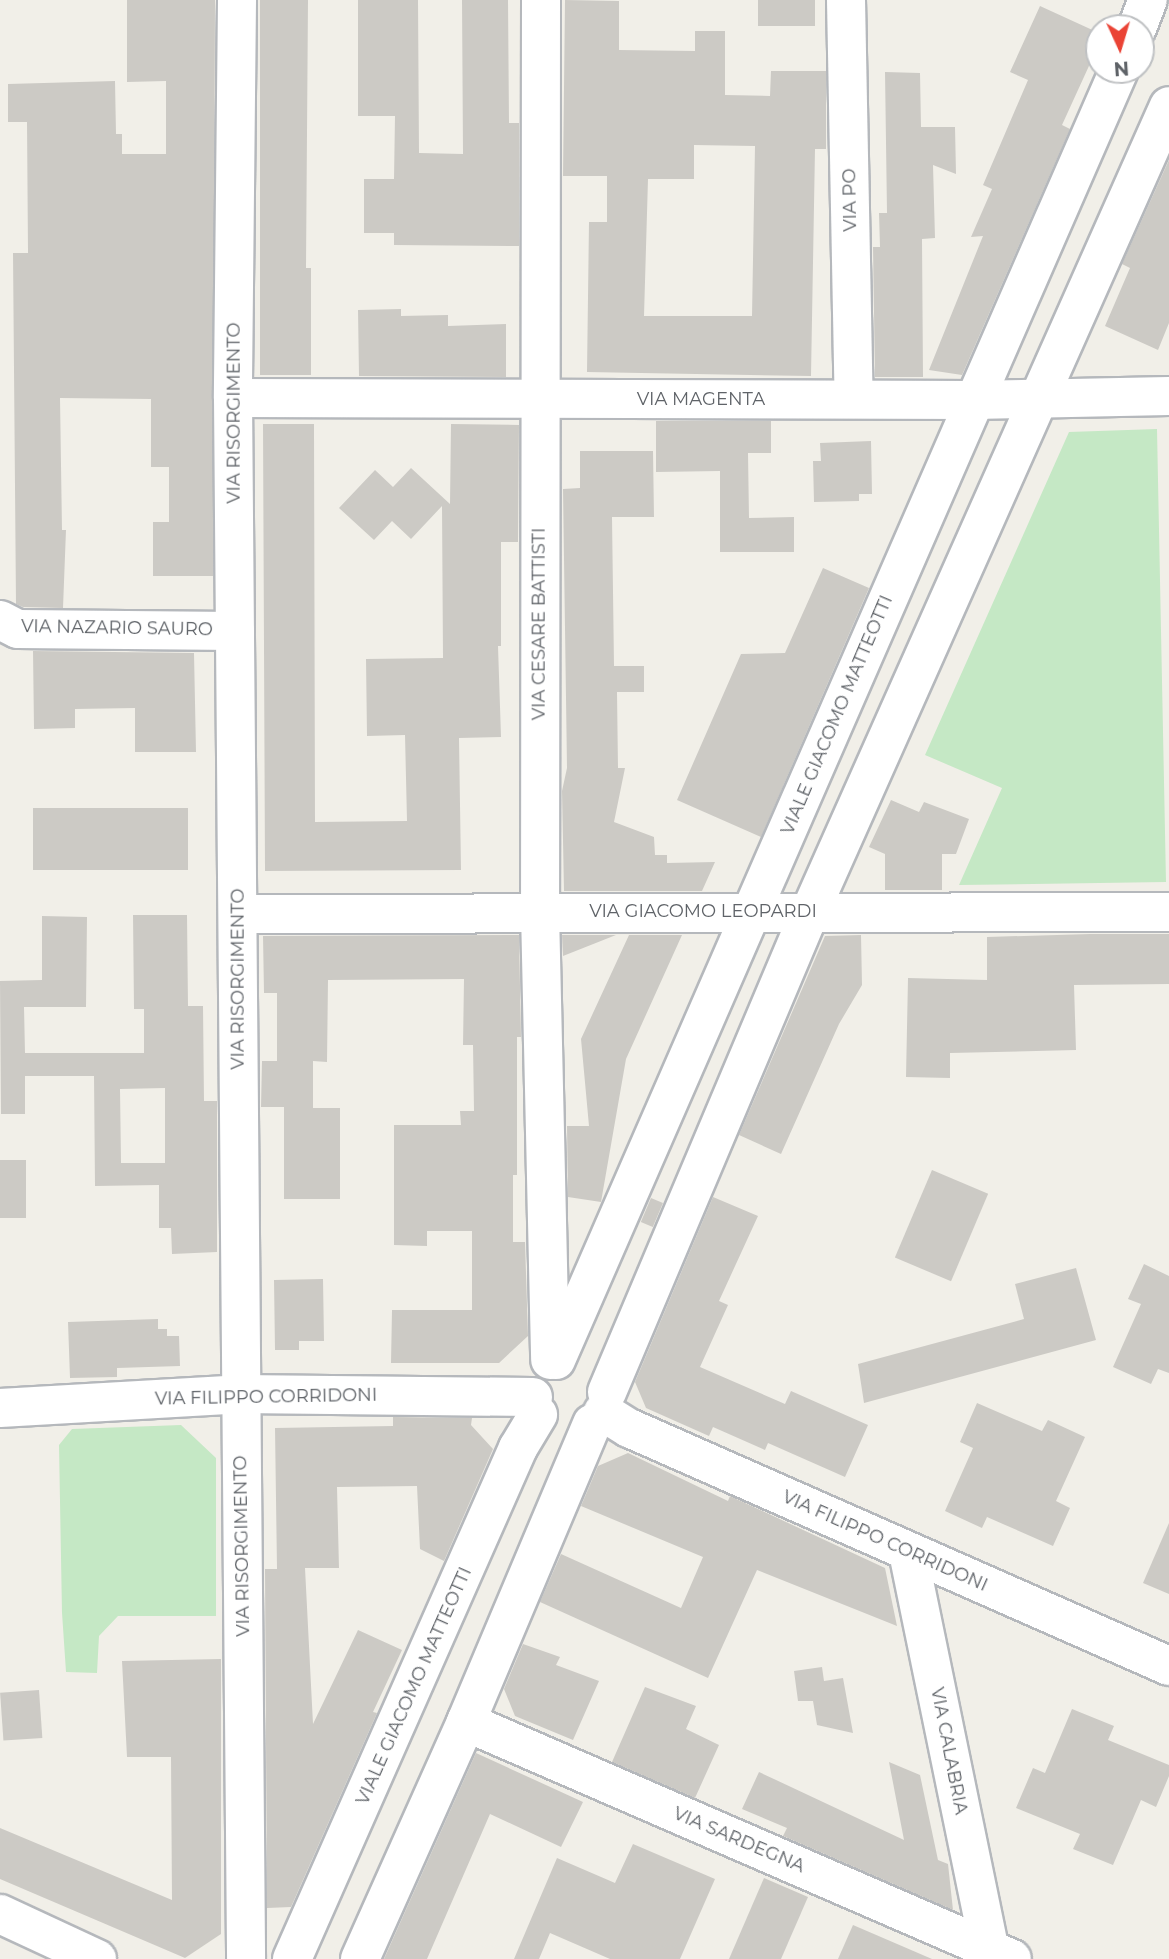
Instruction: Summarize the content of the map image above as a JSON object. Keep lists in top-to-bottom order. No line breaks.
{"streets":{"street":["VIA PO","VIA MAGENTA","VIA RISORGIMENTO","VIA CESARE BATTISTI","VIA NAZARIO SAURO","VIALE GIACOMO MATTEOTTI","VIA GIACOMO LEOPARDI","VIA FILIPPO CORRIDONI","VIA CALABRIA","VIA SARDEGNA"]},"crossings":[["VIA PO","VIA MAGENTA"],["VIA MAGENTA","VIA RISORGIMENTO"],["VIA MAGENTA","VIA CESARE BATTISTI"],["VIA MAGENTA","VIALE GIACOMO MATTEOTTI"],["VIA RISORGIMENTO","VIA NAZARIO SAURO"],["VIA RISORGIMENTO","VIA GIACOMO LEOPARDI"],["VIA RISORGIMENTO","VIA FILIPPO CORRIDONI"],["VIA CESARE BATTISTI","VIALE GIACOMO MATTEOTTI"],["VIA CESARE BATTISTI","VIA GIACOMO LEOPARDI"],["VIA CESARE BATTISTI","VIA FILIPPO CORRIDONI"],["VIALE GIACOMO MATTEOTTI","VIA GIACOMO LEOPARDI"],["VIALE GIACOMO MATTEOTTI","VIA FILIPPO CORRIDONI"],["VIA FILIPPO CORRIDONI","VIA CALABRIA"],["VIA CALABRIA","VIA SARDEGNA"]],"north":"bottom"}
